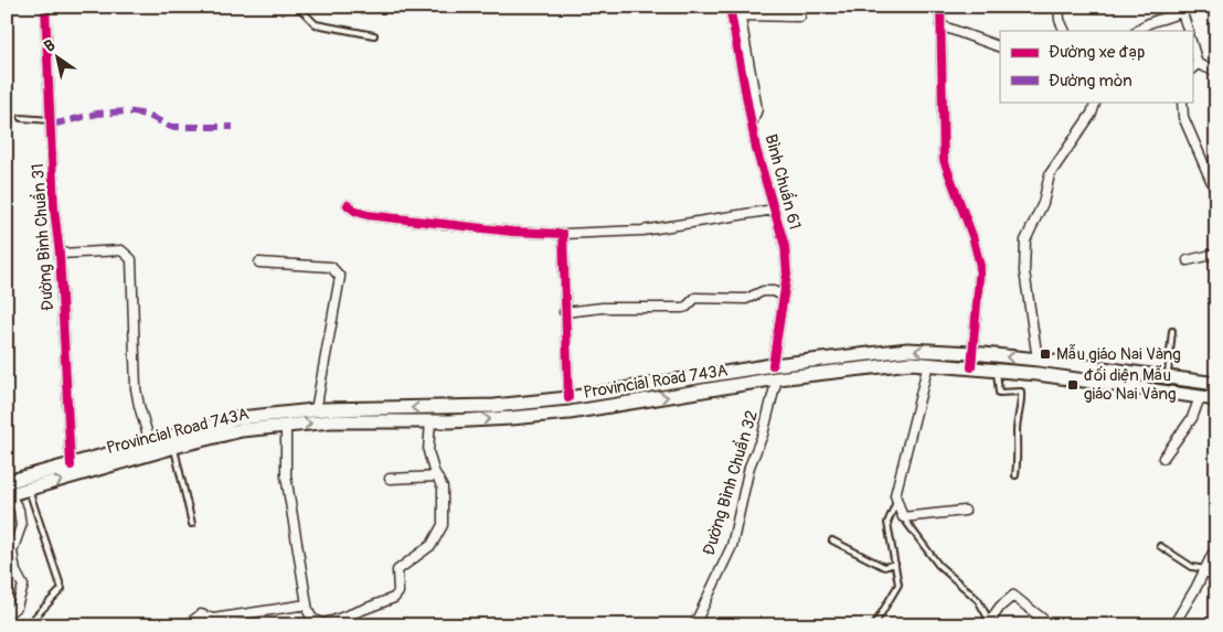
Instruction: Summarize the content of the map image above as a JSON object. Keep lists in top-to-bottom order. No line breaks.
{"streets":{"main road":["Provincial Road 743A"],"street":["Bình Chuẩn 61","Đường Bình Chuẩn 31","Đường Bình Chuẩn 32"]},"crossings":[["Bình Chuẩn 61","Provincial Road 743A"],["Đường Bình Chuẩn 31","Provincial Road 743A"],["Provincial Road 743A","Đường Bình Chuẩn 32"]],"places":{"transit":["Mẫu giáo Nai Vàng","đối diện Mẫu giáo Nai Vàng"]},"legend":["Đường xe đạp","Đường mòn"],"north":"top left"}
